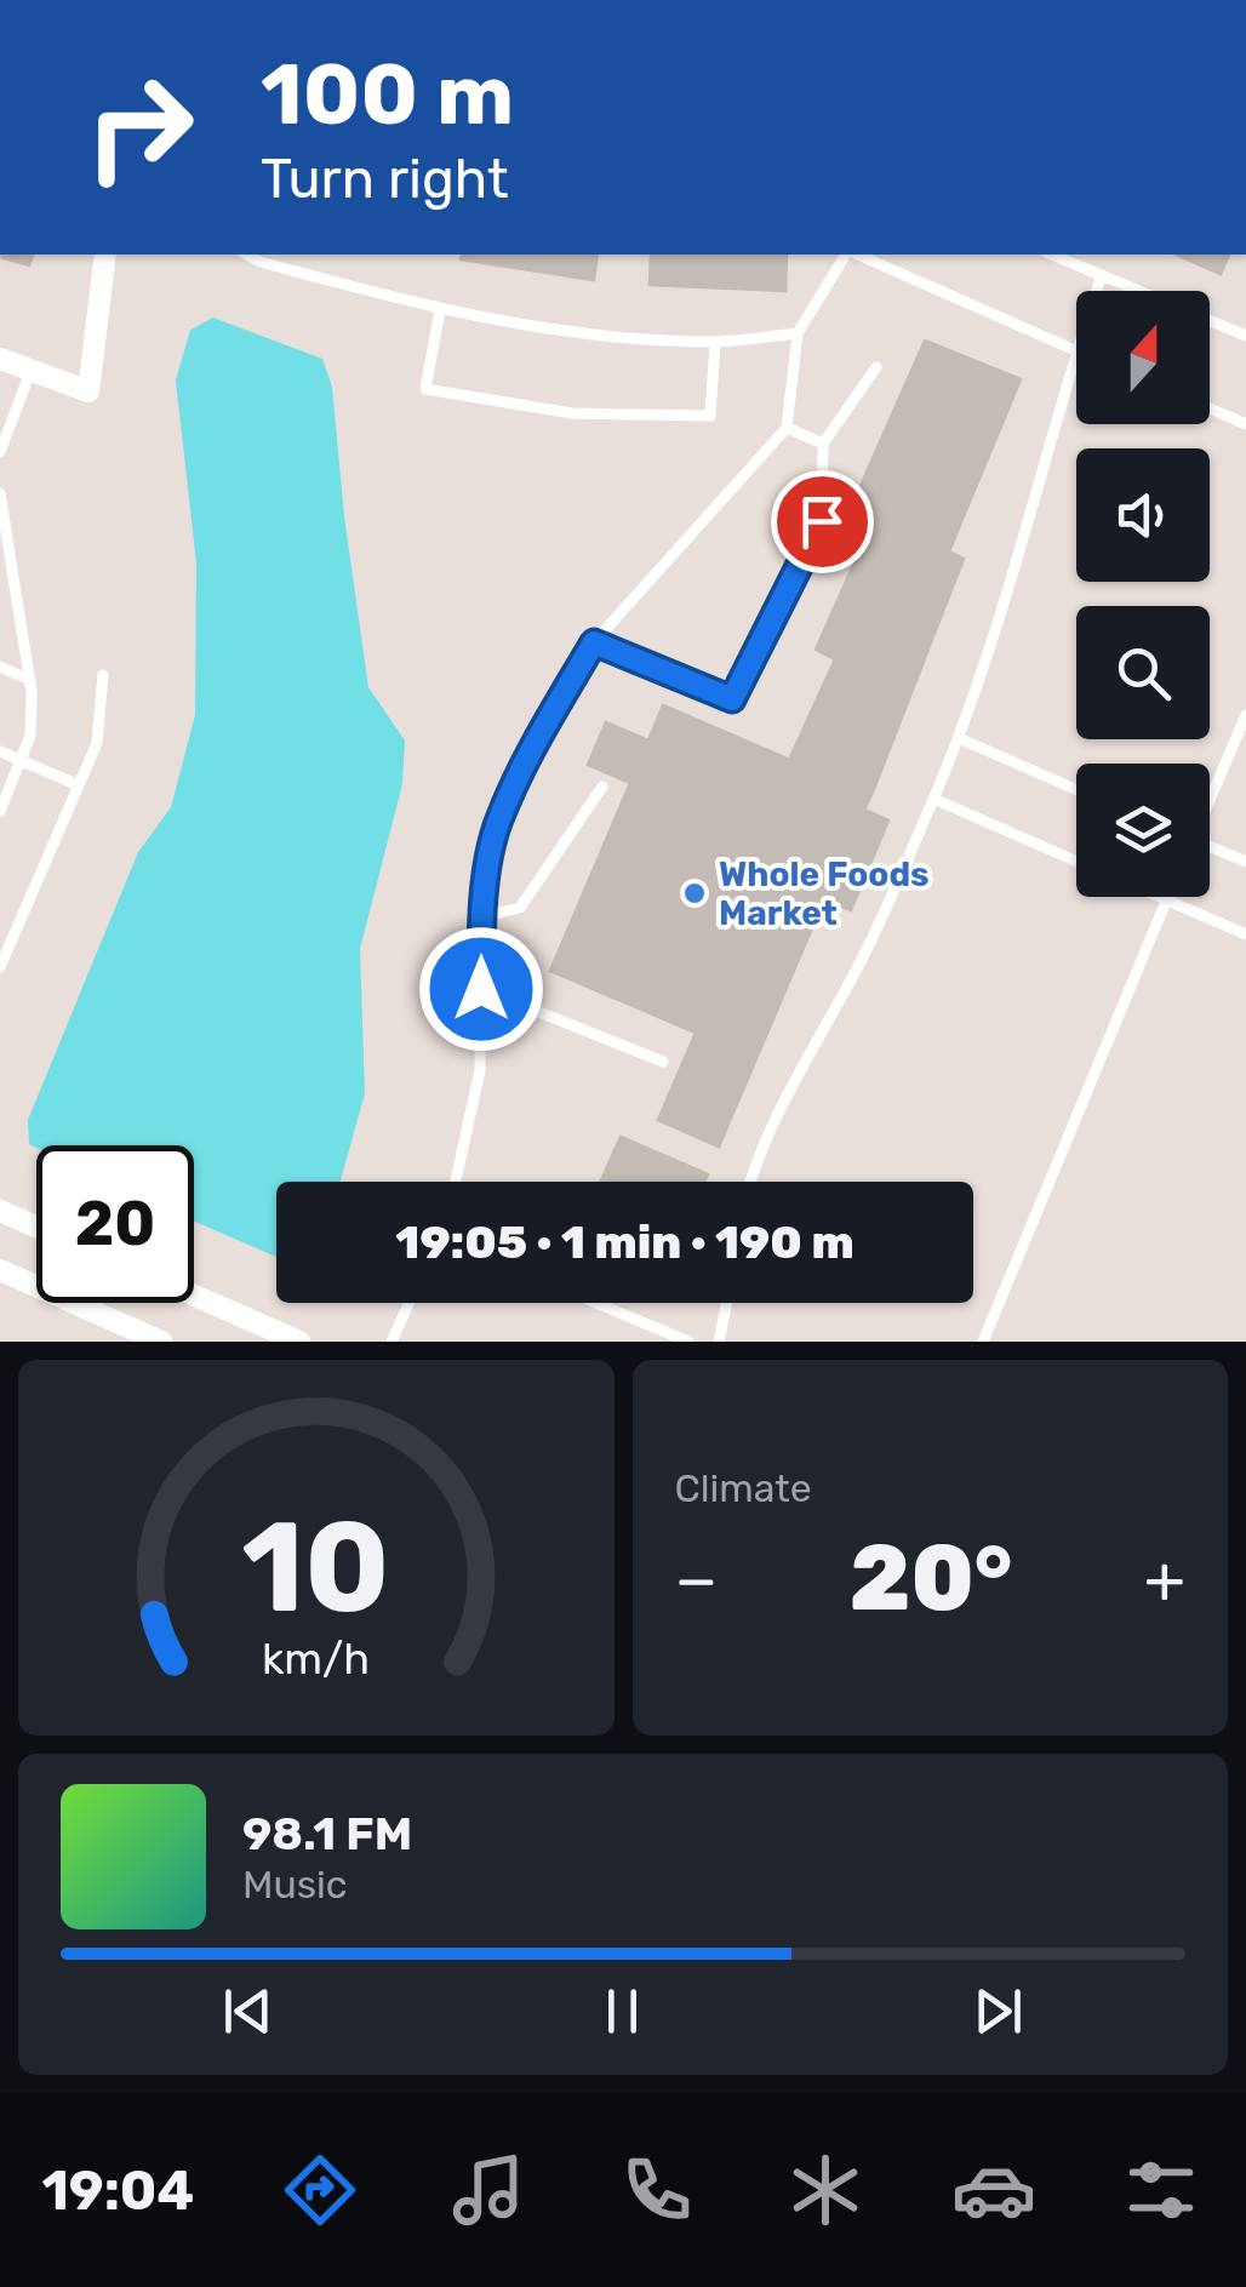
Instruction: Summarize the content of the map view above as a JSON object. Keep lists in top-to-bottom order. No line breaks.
{"places":["Whole Foods Market"],"north":"top","page":{"turn":["100 m","Turn right"],"limit":"20","trip":"19:05 · 1 min · 190 m","tile":"Climate","heat":["−","20°","+"],"song":["98.1 FM","Music"],"tabs":"19:04","gauge":["10","km/h"]}}
